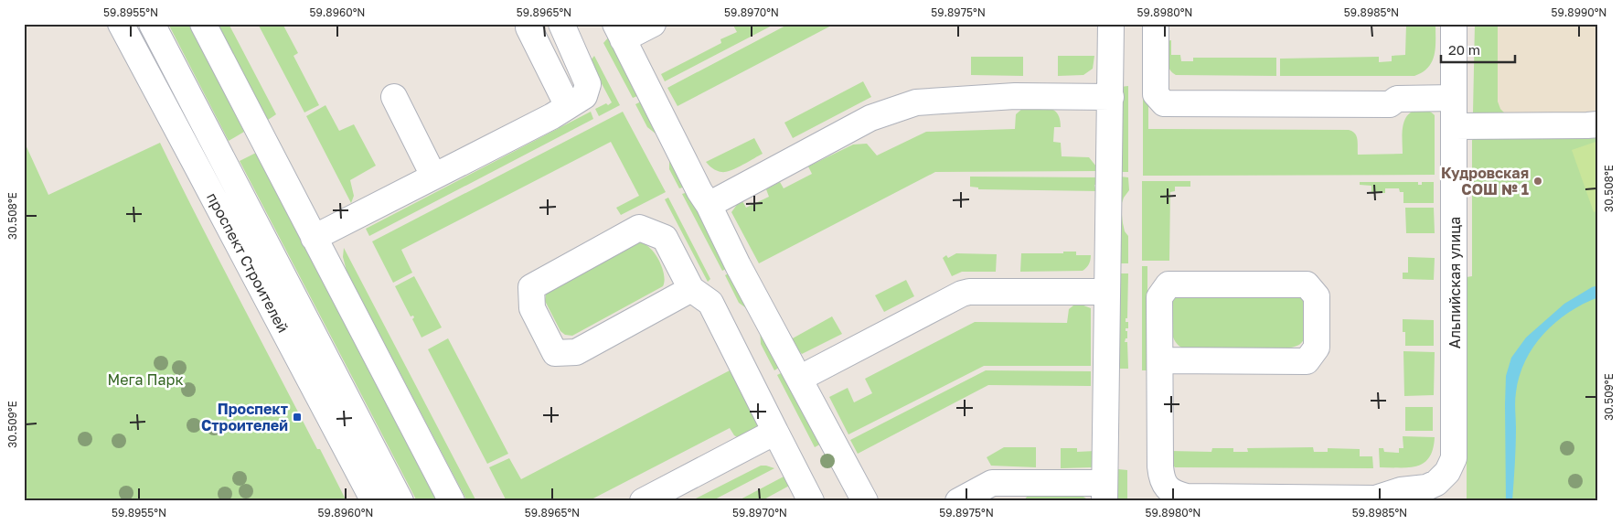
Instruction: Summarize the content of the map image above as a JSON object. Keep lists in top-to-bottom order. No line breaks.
{"streets":{"street":["проспект Строителей","Альпийская улица"]},"parks":["Мега Парк"],"places":{"other":["Кудровская СОШ № 1"],"transit":["Проспект Строителей"]},"scale_bar":"20 m","coordinates":["59.8955°N","59.8960°N","59.8965°N","59.8970°N","59.8975°N","59.8980°N","59.8985°N","59.8990°N","30.508°E","30.509°E"]}
